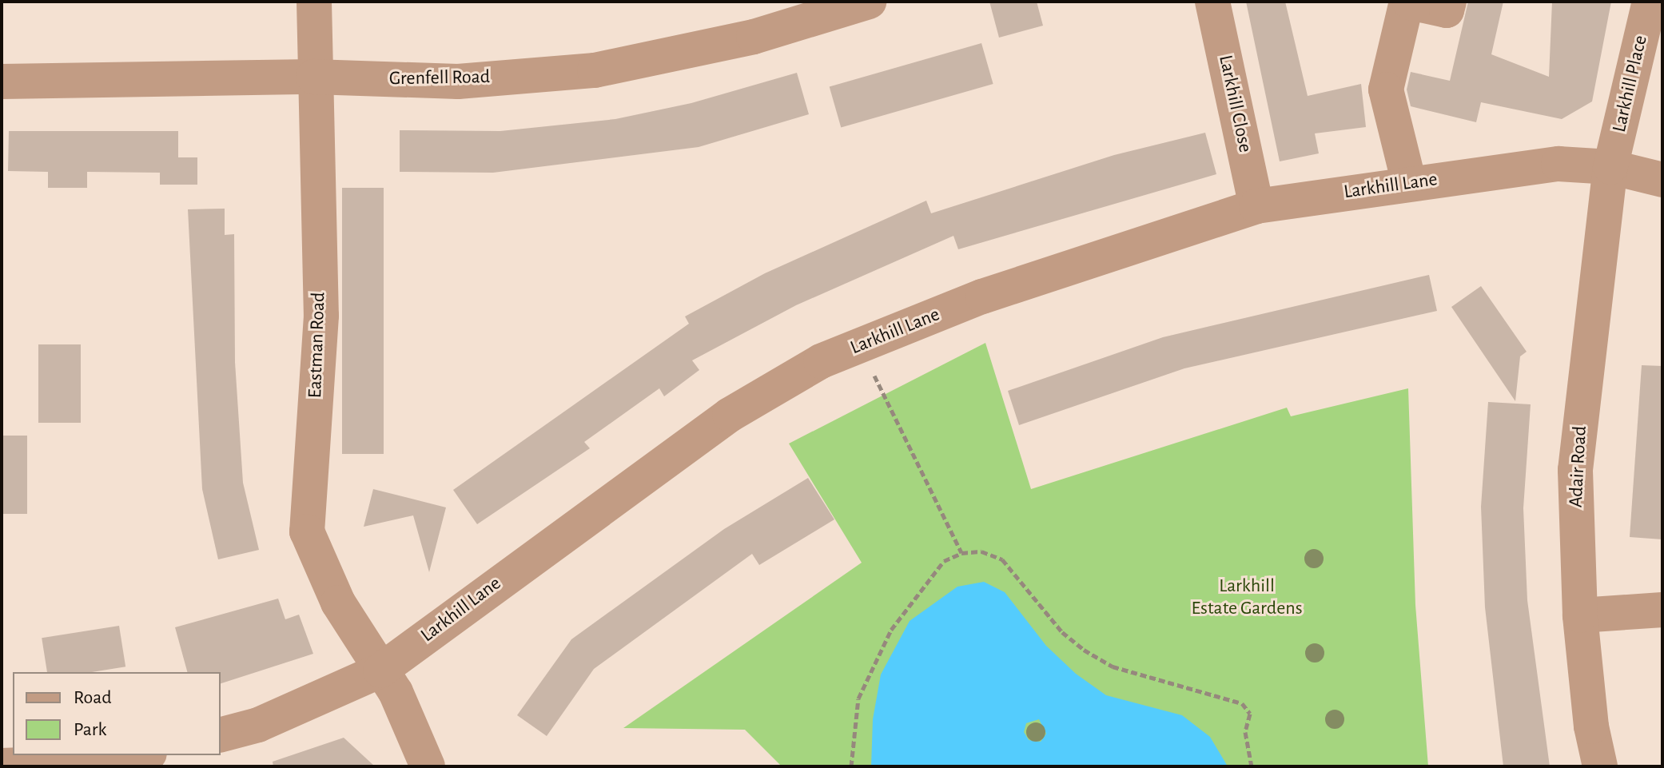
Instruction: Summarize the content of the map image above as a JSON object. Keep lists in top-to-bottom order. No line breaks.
{"streets":{"street":["Grenfell Road","Larkhill Place","Larkhill Close","Larkhill Lane","Eastman Road","Adair Road"]},"crossings":[["Grenfell Road","Eastman Road"],["Larkhill Place","Larkhill Lane"],["Larkhill Place","Adair Road"],["Larkhill Close","Larkhill Lane"],["Larkhill Lane","Eastman Road"],["Larkhill Lane","Adair Road"]],"parks":["Larkhill Estate Gardens"],"legend":["Road","Park"]}
